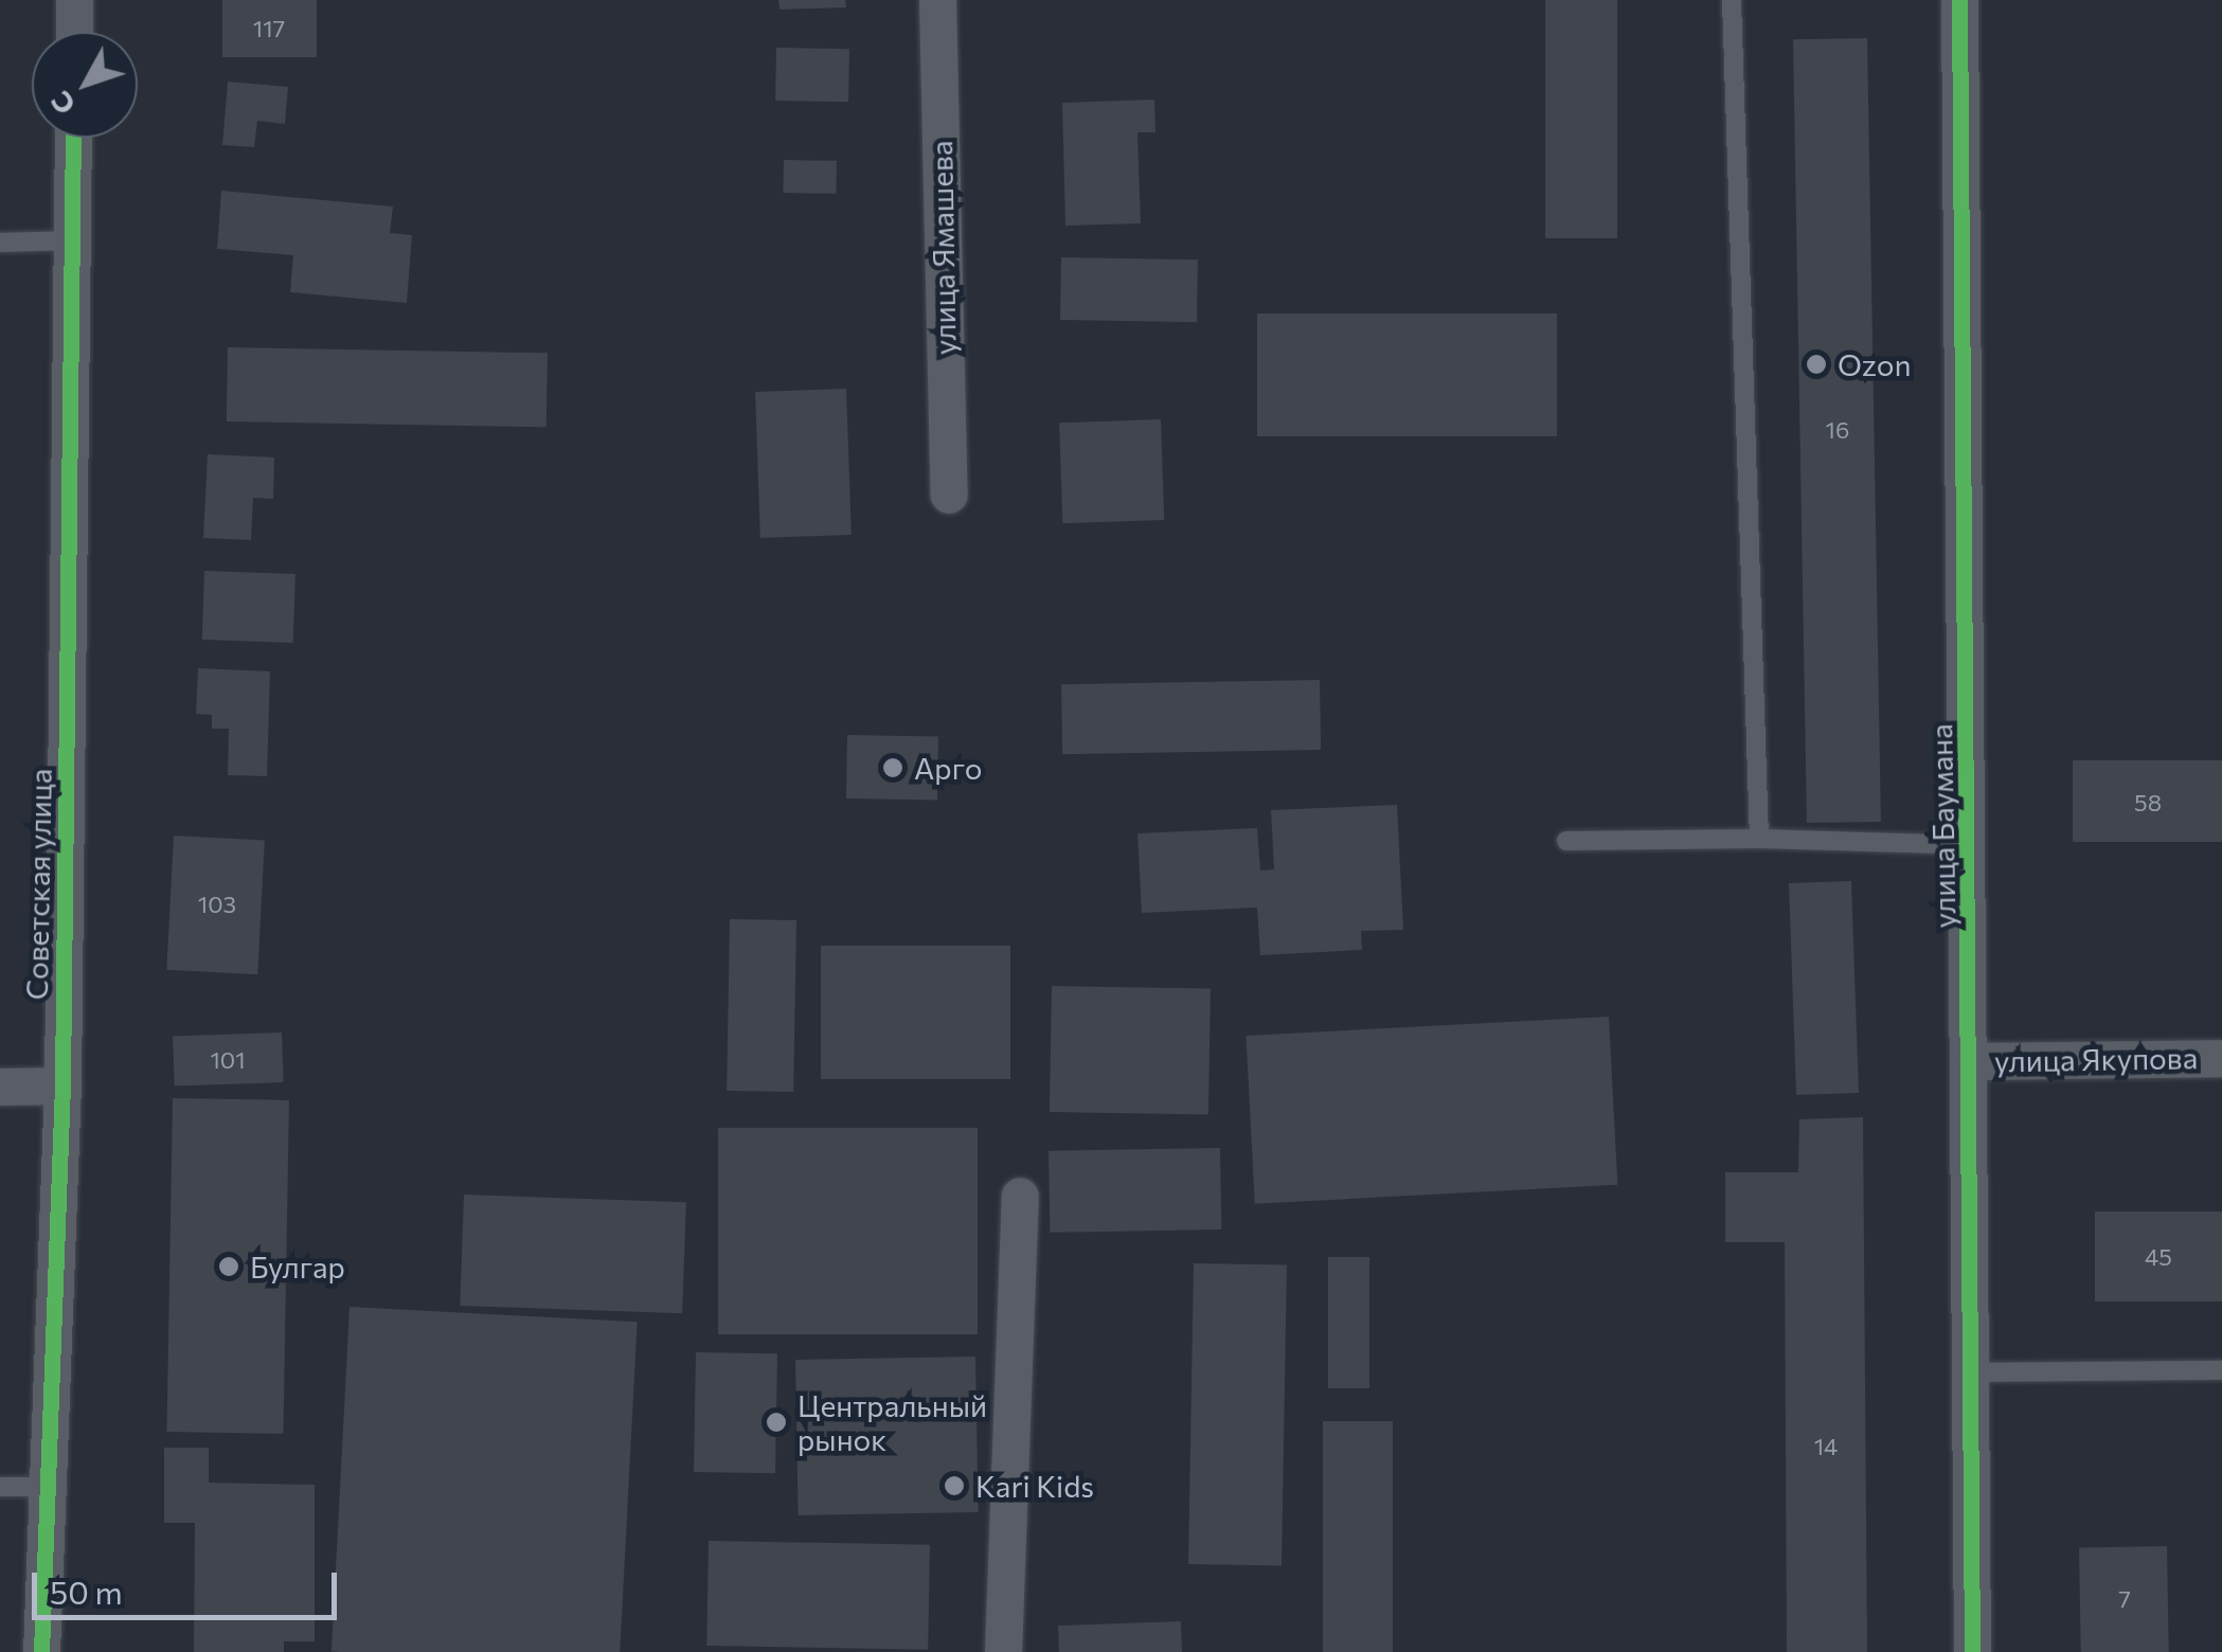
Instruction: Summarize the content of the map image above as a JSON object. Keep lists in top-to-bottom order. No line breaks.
{"streets":{"street":["улица Ямашева","улица Баумана","Советская улица","улица Якупова"]},"crossings":[["улица Баумана","улица Якупова"]],"places":["Ozon","Арго","Булгар","Центральный рынок","Kari Kids"],"house_numbers":["117","16","58","103","101","45","14","7"],"scale_bar":"50 m","north":"bottom left"}
